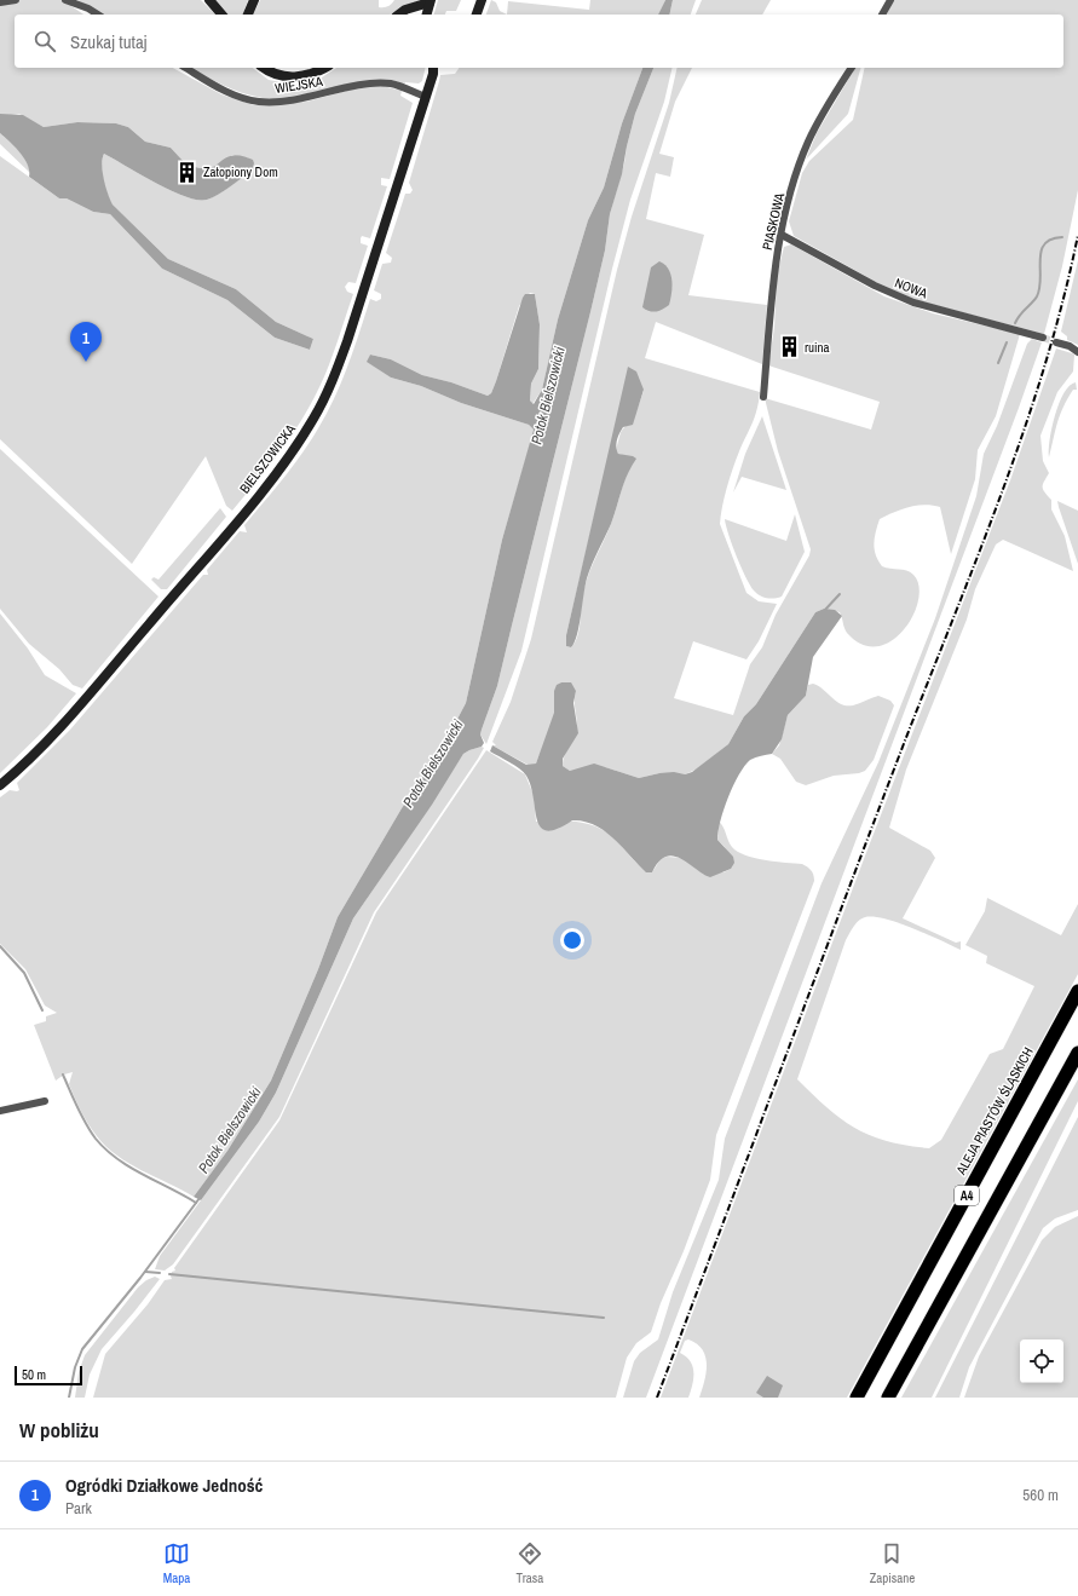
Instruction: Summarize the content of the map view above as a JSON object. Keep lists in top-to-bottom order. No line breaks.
{"streets":{"highway":["ALEJA PIASTÓW ŚLĄSKICH","A4"],"street":["WIEJSKA","PIASKOWA","NOWA","BIELSZOWICKA"]},"crossings":[["WIEJSKA","BIELSZOWICKA"],["PIASKOWA","NOWA"]],"water":["Potok Bielszowicki"],"places":{"building":["Zatopiony Dom","ruina"]},"scale_bar":"50 m","page":{"search":"Szukaj tutaj","pins":"1","scale":"50 m","heading":"W pobliżu","list":[{"mark":"1","name":"Ogródki Działkowe Jedność","note":"Park","value":"560 m"}],"nav":["Mapa","Trasa","Zapisane"]}}
